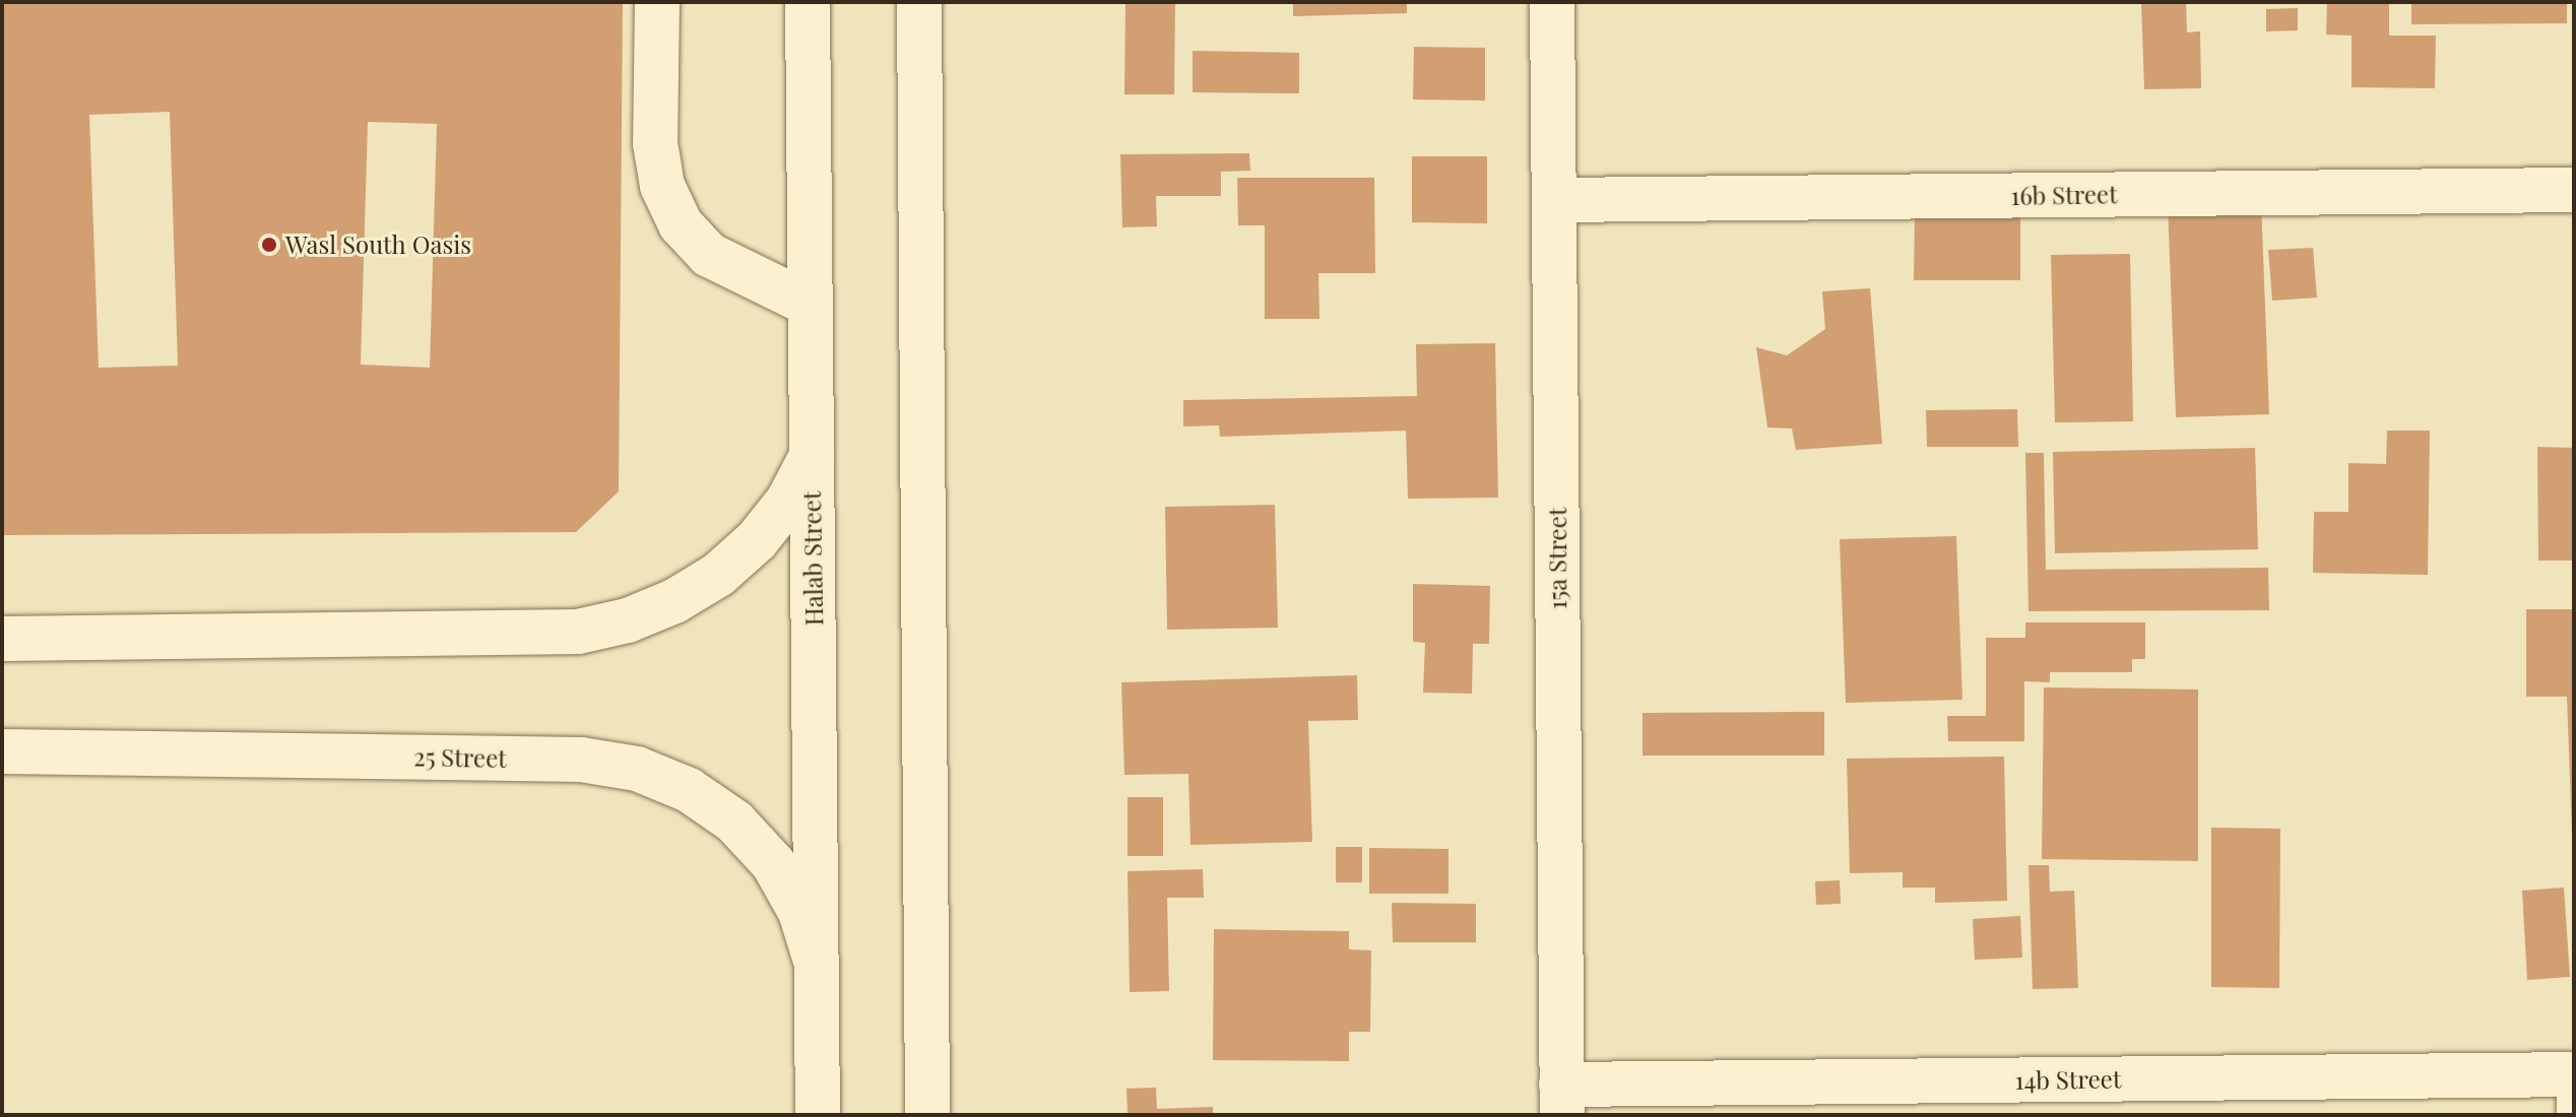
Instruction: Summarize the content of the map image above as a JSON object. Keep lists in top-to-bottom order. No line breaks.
{"streets":{"street":["16b Street","Halab Street","15a Street","25 Street","14b Street"]},"crossings":[["16b Street","15a Street"],["Halab Street","25 Street"],["15a Street","14b Street"]],"places":["Wasl South Oasis"]}
